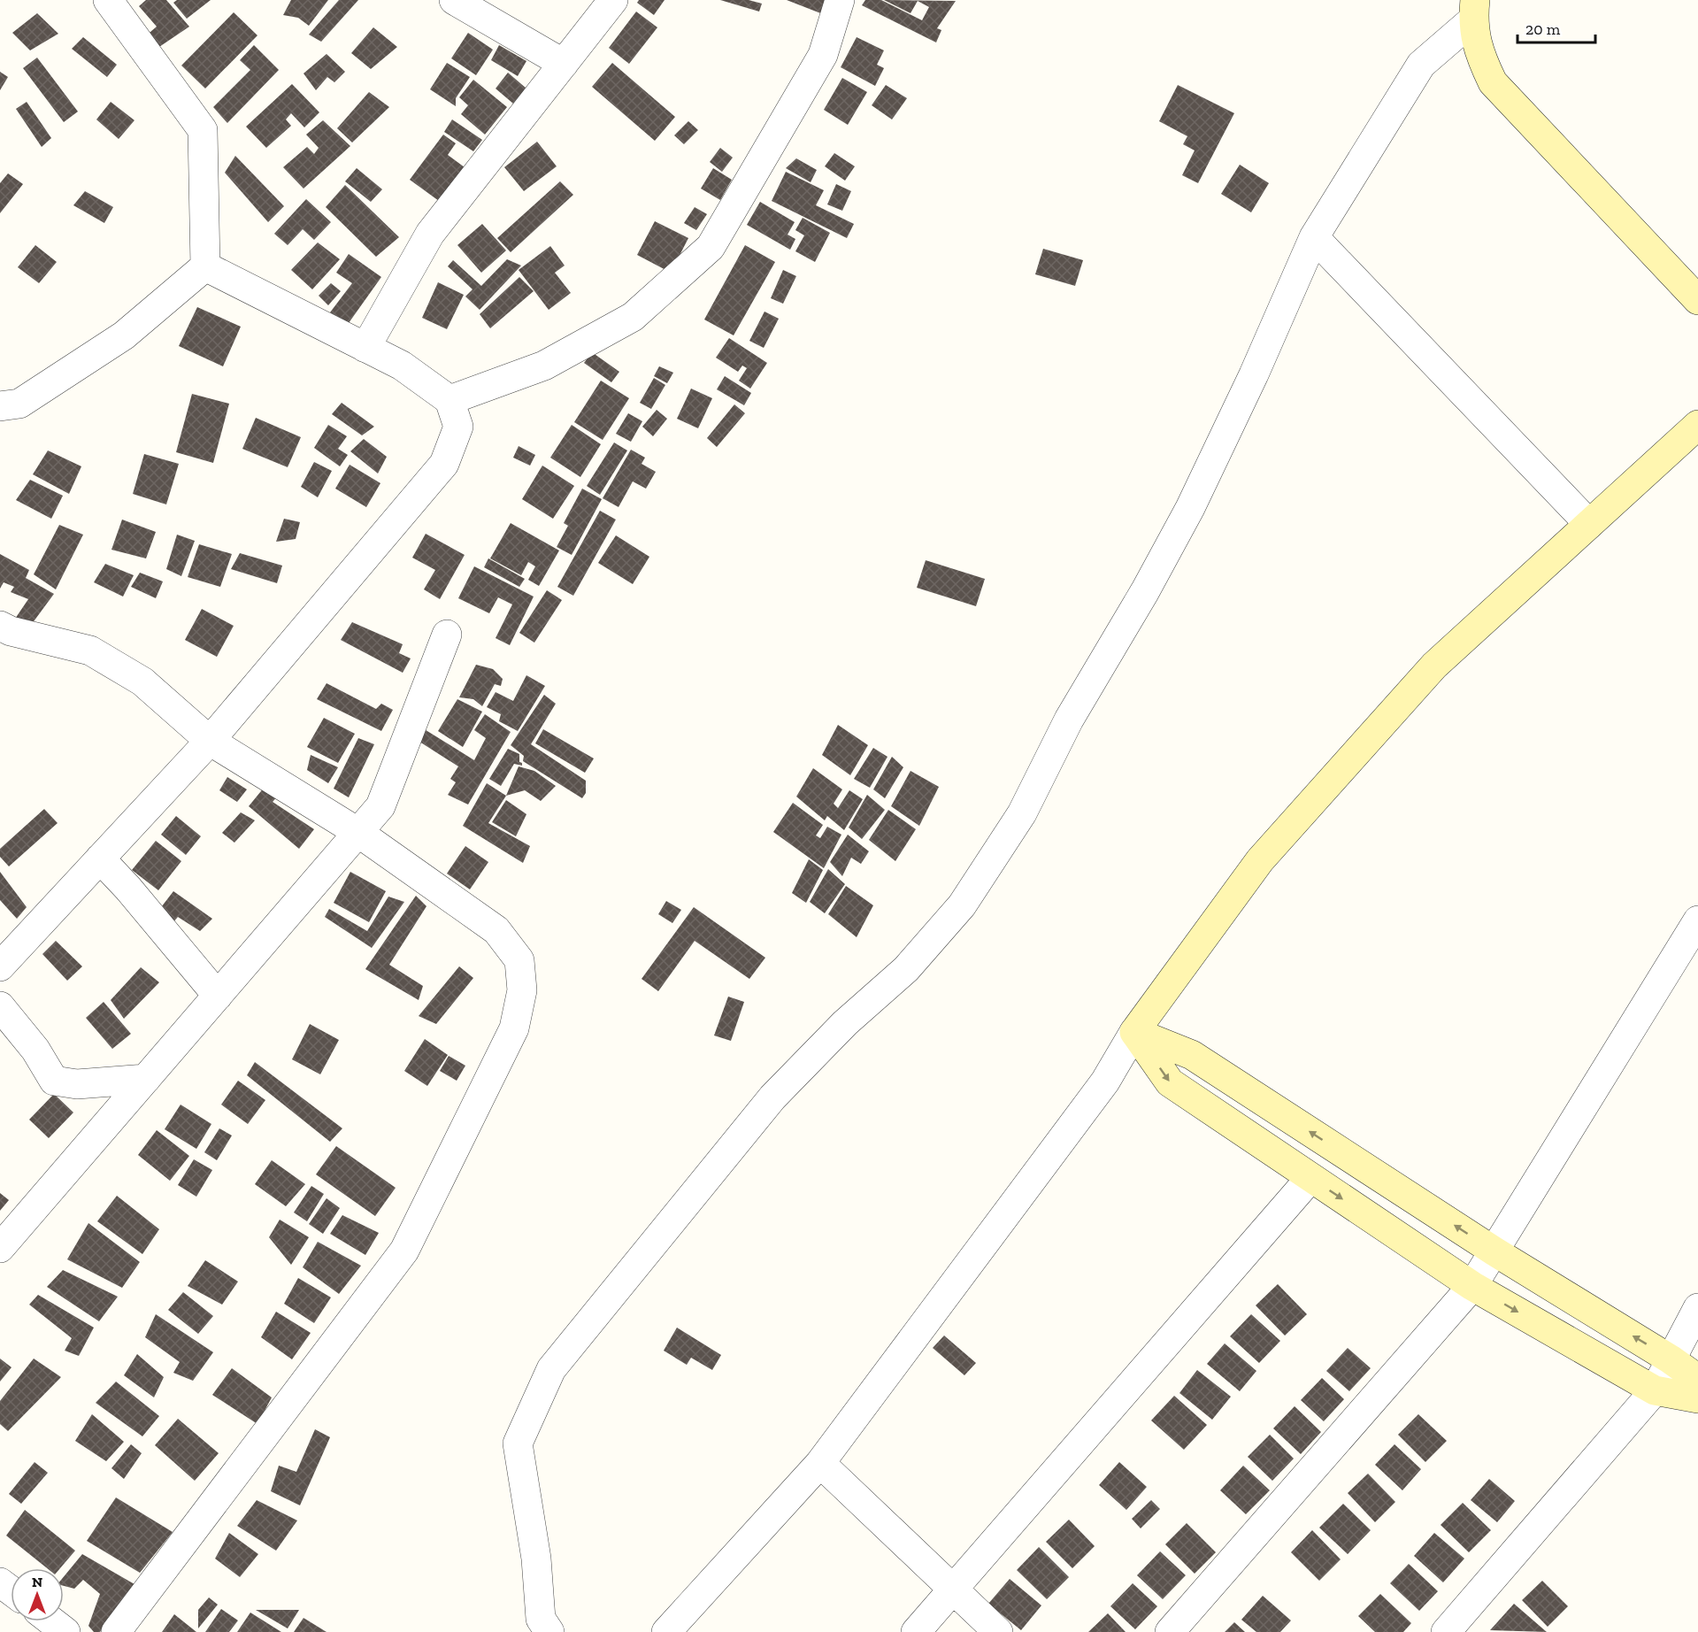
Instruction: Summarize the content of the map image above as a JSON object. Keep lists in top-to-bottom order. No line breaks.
{"scale_bar":"20 m","north":"top"}
